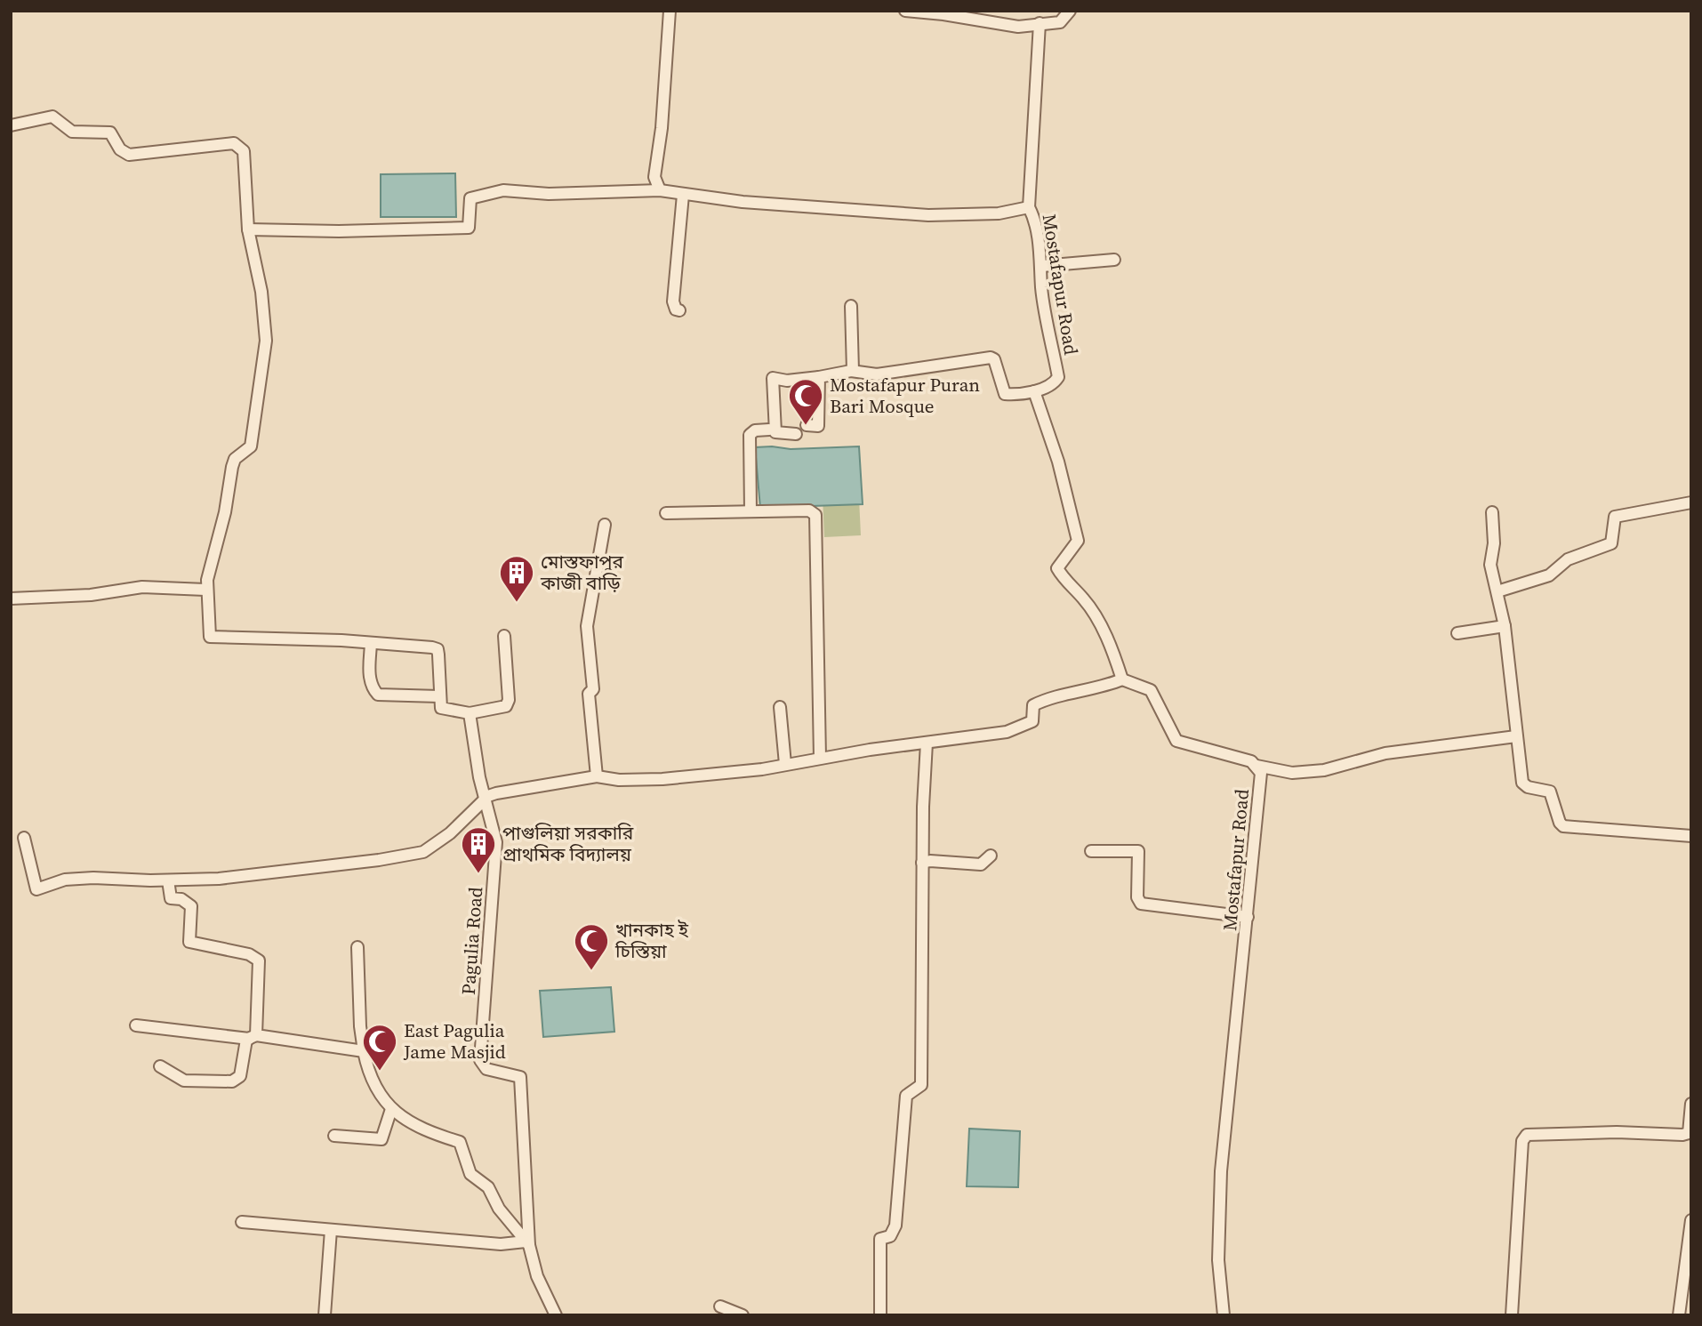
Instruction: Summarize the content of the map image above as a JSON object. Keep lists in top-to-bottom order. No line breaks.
{"streets":{"street":["Mostafapur Road","Pagulia Road"]},"places":{"mosque":["Mostafapur Puran Bari Mosque","খানকাহ ই চিস্তিয়া","East Pagulia Jame Masjid"],"building":["মোস্তফাপুর কাজী বাড়ি","পাগুলিয়া সরকারি প্রাথমিক বিদ্যালয়"]}}
